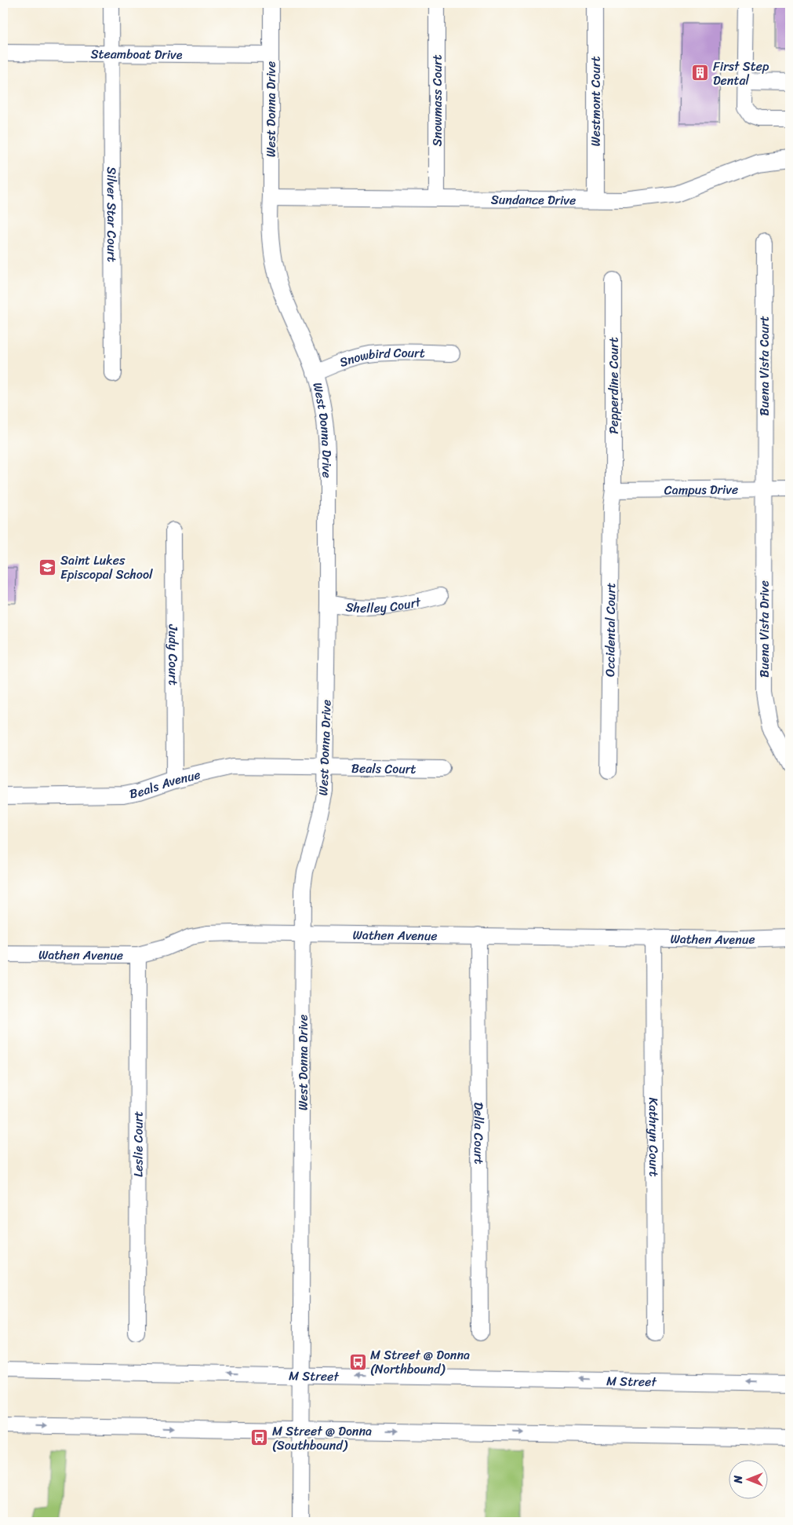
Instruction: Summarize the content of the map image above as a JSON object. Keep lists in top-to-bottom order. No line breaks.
{"streets":{"street":["Steamboat Drive","Snowmass Court","Westmont Court","West Donna Drive","Sundance Drive","Silver Star Court","Snowbird Court","Buena Vista Court","Pepperdine Court","Campus Drive","Shelley Court","Buena Vista Drive","Occidental Court","Judy Court","Beals Court","Beals Avenue","Wathen Avenue","Della Court","Kathryn Court","Leslie Court","M Street"]},"crossings":[["Steamboat Drive","West Donna Drive"],["Steamboat Drive","Silver Star Court"],["Snowmass Court","Sundance Drive"],["Westmont Court","Sundance Drive"],["West Donna Drive","Sundance Drive"],["West Donna Drive","Snowbird Court"],["West Donna Drive","Shelley Court"],["West Donna Drive","Beals Court"],["West Donna Drive","Beals Avenue"],["West Donna Drive","Wathen Avenue"],["West Donna Drive","M Street"],["Buena Vista Court","Campus Drive"],["Buena Vista Court","Buena Vista Drive"],["Pepperdine Court","Campus Drive"],["Pepperdine Court","Occidental Court"],["Campus Drive","Buena Vista Drive"],["Campus Drive","Occidental Court"],["Judy Court","Beals Avenue"],["Beals Court","Beals Avenue"],["Wathen Avenue","Della Court"],["Wathen Avenue","Kathryn Court"],["Wathen Avenue","Leslie Court"]],"places":{"building":["First Step Dental"],"school or university":["Saint Lukes Episcopal School"],"bus stop":["M Street @ Donna (Northbound)","M Street @ Donna (Southbound)"]},"north":"left"}
